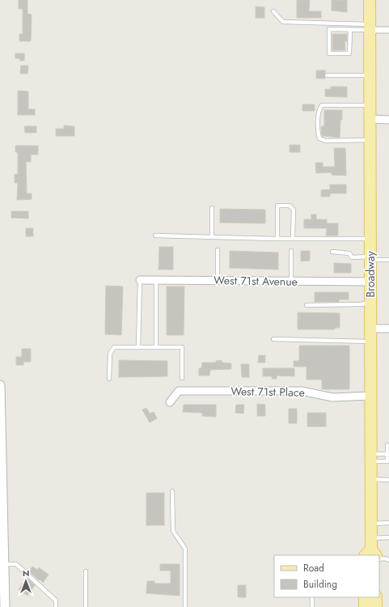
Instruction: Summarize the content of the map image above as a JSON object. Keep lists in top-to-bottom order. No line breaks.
{"streets":{"main road":["Broadway"],"street":["West 71st Avenue","West 71st Place"]},"crossings":[["Broadway","West 71st Avenue"],["Broadway","West 71st Place"]],"legend":["Road","Building"],"north":"top"}
